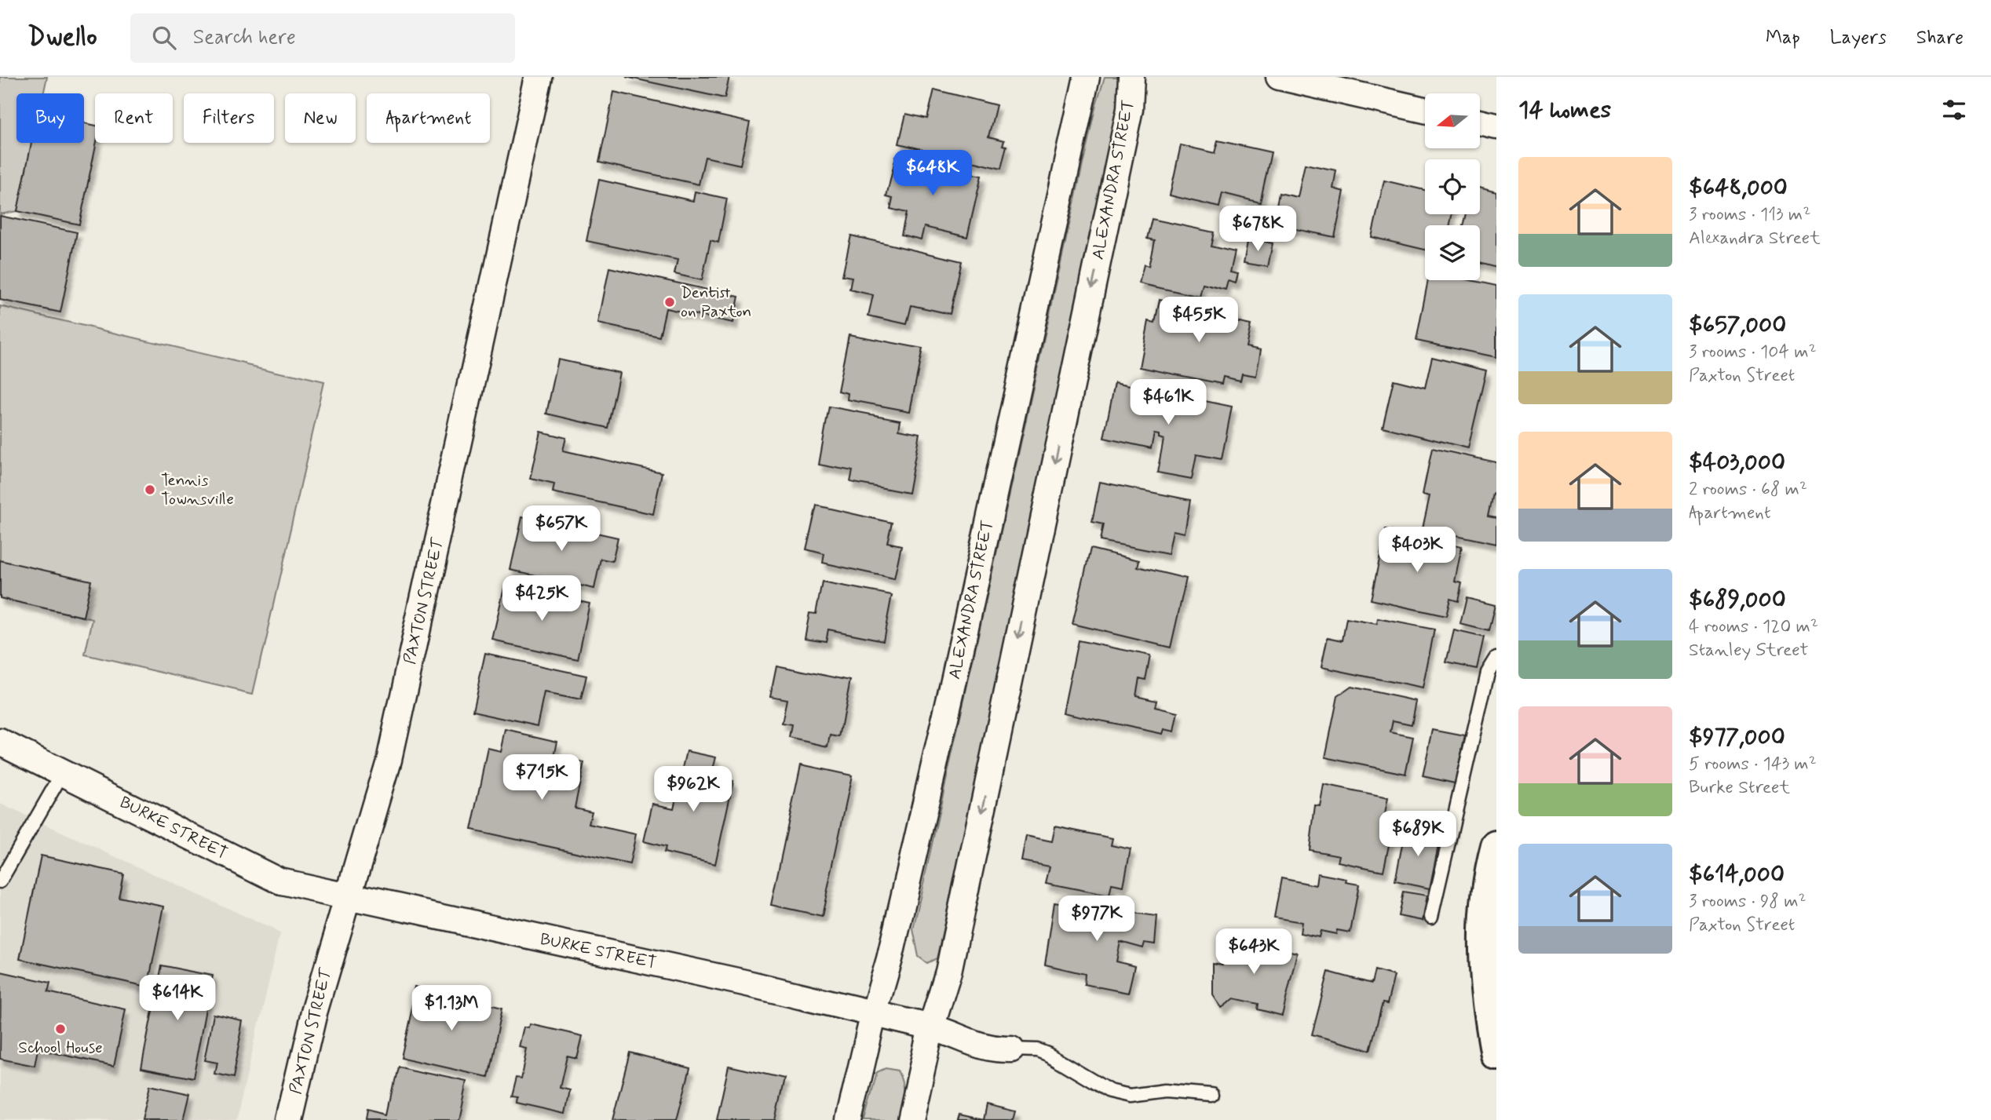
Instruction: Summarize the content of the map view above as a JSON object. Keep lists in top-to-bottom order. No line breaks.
{"streets":{"street":["ALEXANDRA STREET","PAXTON STREET","BURKE STREET"]},"crossings":[["ALEXANDRA STREET","BURKE STREET"],["PAXTON STREET","BURKE STREET"]],"places":["Dentist on Paxton","Tennis Townsville","School House"],"north":"left","page":{"header":"Dwello","search":"Search here","nav":["Map","Layers","Share"],"heading":"14 homes","chip":["Buy","Rent","Filters","New","Apartment"],"list":[{"name":"$648,000","note":"3 rooms · 113 m² · Alexandra Street"},{"name":"$657,000","note":"3 rooms · 104 m² · Paxton Street"},{"name":"$403,000","note":"2 rooms · 68 m² · Apartment"},{"name":"$689,000","note":"4 rooms · 120 m² · Stanley Street"},{"name":"$977,000","note":"5 rooms · 143 m² · Burke Street"},{"name":"$614,000","note":"3 rooms · 98 m² · Paxton Street"}],"price":["$648K","$678K","$455K","$461K","$657K","$403K","$425K","$715K","$962K","$689K","$977K","$643K","$614K","$1.13M"]}}
